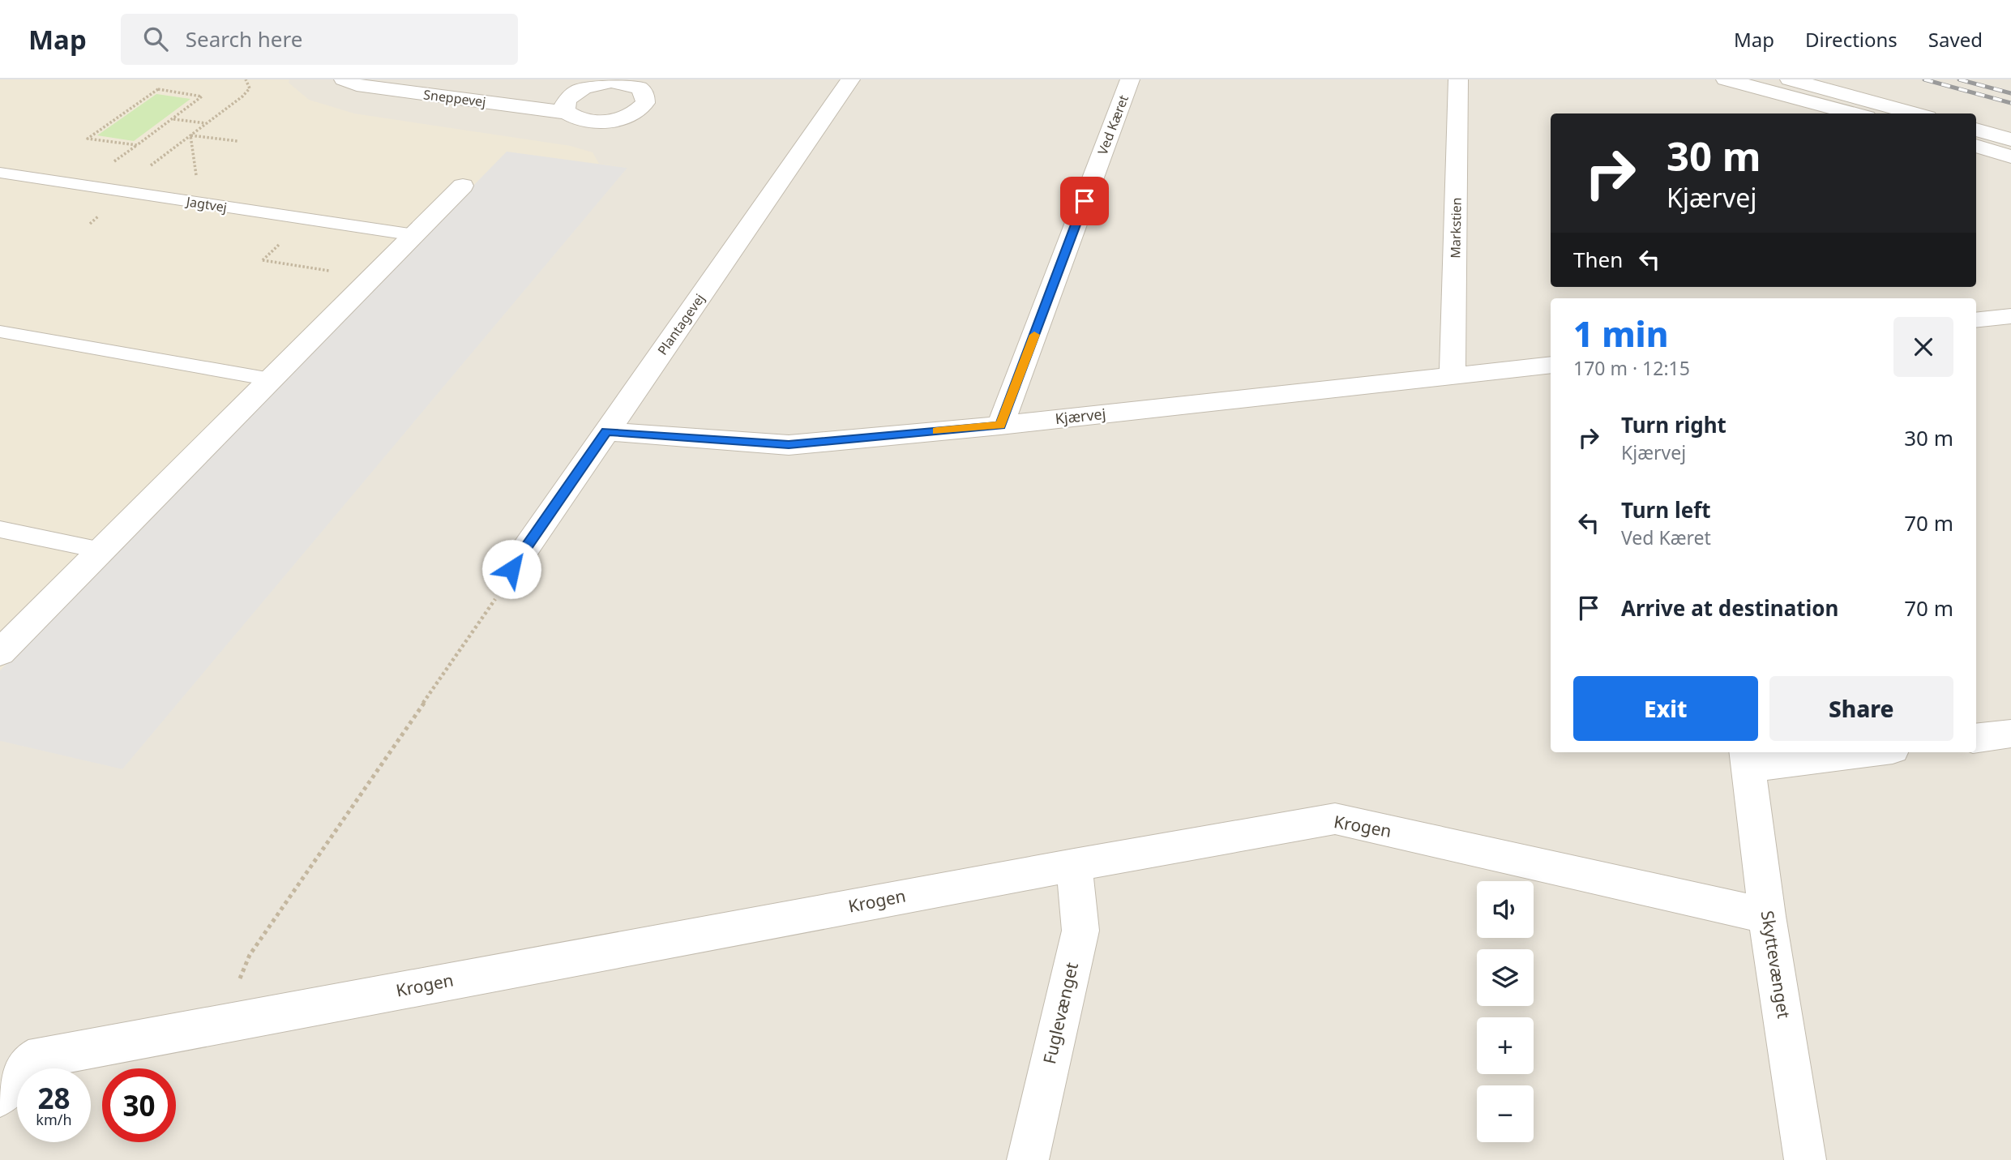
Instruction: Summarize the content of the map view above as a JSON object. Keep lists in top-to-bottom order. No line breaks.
{"streets":{"street":["Sneppevej","Ved Kæret","Markstien","Plantagevej","Kjærvej","Krogen","Skyttevænget","Fuglevænget"],"lane":["Jagtvej"]},"crossings":[["Ved Kæret","Kjærvej"],["Markstien","Kjærvej"],["Plantagevej","Kjærvej"],["Krogen","Skyttevænget"],["Krogen","Fuglevænget"]],"page":{"header":"Map","search":"Search here","nav":["Map","Directions","Saved"],"turn":["30 m","Kjærvej"],"then":"Then","heading":["1 min","170 m · 12:15"],"list":[{"name":"Turn right","note":"Kjærvej","value":"30 m"},{"name":"Turn left","note":"Ved Kæret","value":"70 m"},{"name":"Arrive at destination","value":"70 m"}],"buttons":["Exit","Share"],"map_buttons":["+","−"],"speed":"28 km/h","limit":"30"}}
